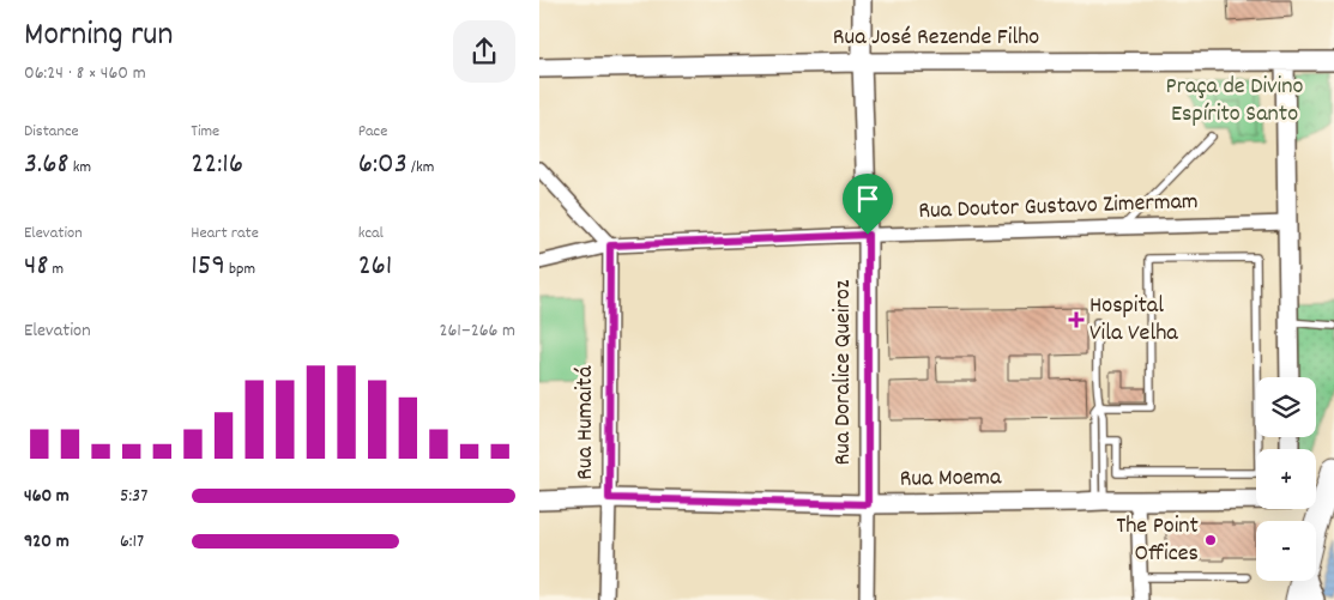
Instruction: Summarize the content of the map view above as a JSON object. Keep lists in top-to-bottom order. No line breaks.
{"streets":{"street":["Rua José Rezende Filho","Rua Doutor Gustavo Zimermam","Rua Doralice Queiroz","Rua Humaitá","Rua Moema"]},"crossings":[["Rua José Rezende Filho","Rua Doralice Queiroz"],["Rua Doutor Gustavo Zimermam","Rua Doralice Queiroz"],["Rua Doutor Gustavo Zimermam","Rua Humaitá"],["Rua Doralice Queiroz","Rua Moema"],["Rua Humaitá","Rua Moema"]],"parks":["Praça de Divino Espírito Santo"],"places":{"health":["Hospital Vila Velha"],"other":["The Point Offices"]},"page":{"heading":["Morning run","06:24 · 8 × 460 m"],"stats":[["Distance","3.68 km"],["Time","22:16"],["Pace","6:03 /km"],["Elevation","48 m"],["Heart rate","159 bpm"],["kcal","261"]],"chart":["Elevation","261–266 m"],"map_buttons":["+","−"],"list":[{"name":"460 m","note":"5:37"},{"name":"920 m","note":"6:17"}]}}
